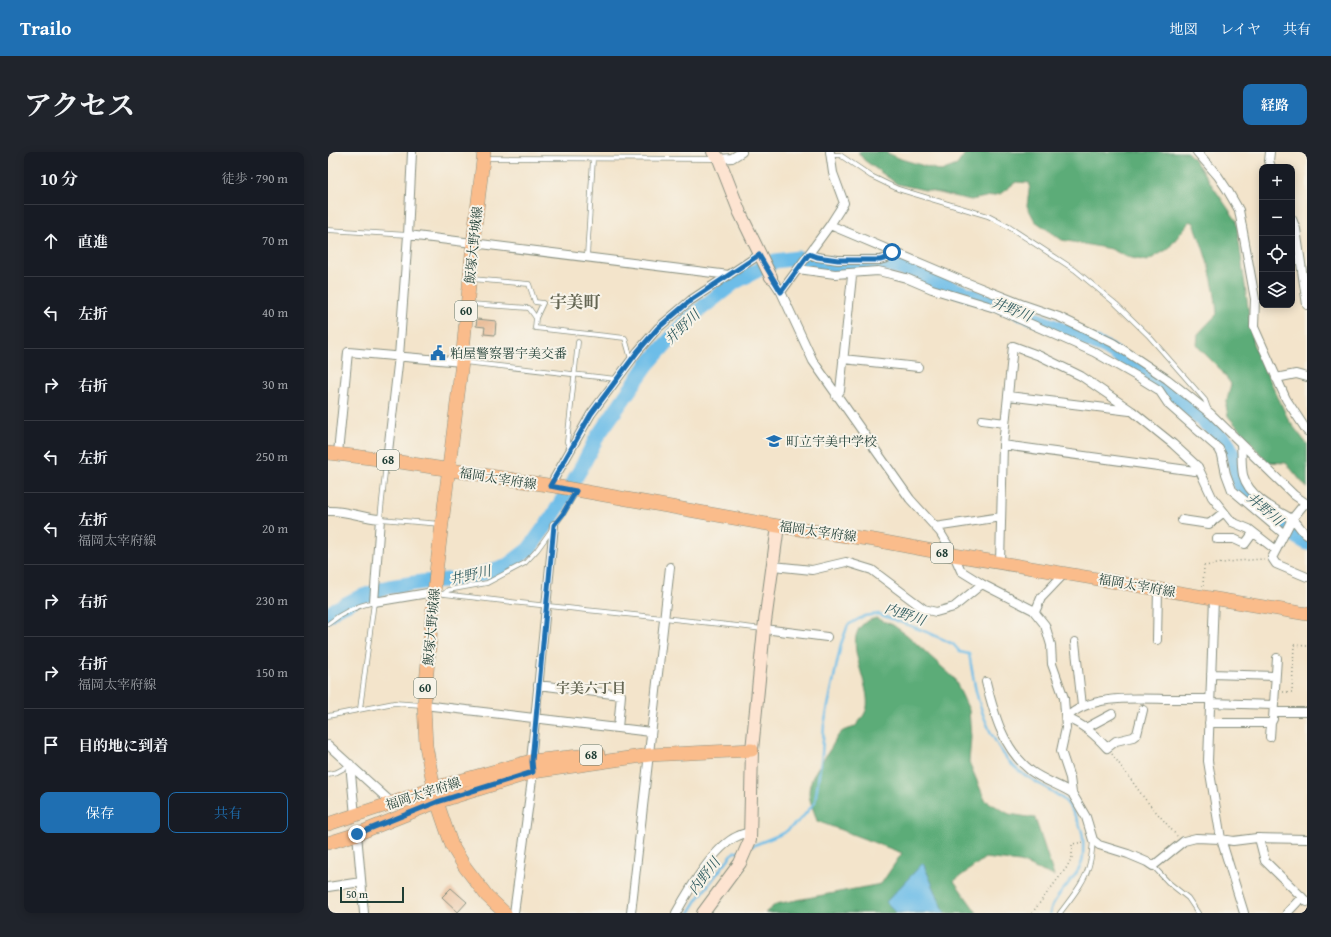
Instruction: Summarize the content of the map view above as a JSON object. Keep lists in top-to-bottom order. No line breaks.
{"streets":{"main road":["飯塚大野城線","60","68","福岡太宰府線"]},"crossings":[["飯塚大野城線","福岡太宰府線"]],"districts":["宇美町","宇美六丁目"],"water":["井野川","内野川"],"places":{"public building":["粕屋警察署宇美交番"],"school or university":["町立宇美中学校"]},"scale_bar":"50 m","page":{"header":"Trailo","nav":["地図","レイヤ","共有"],"title":"アクセス","buttons":["経路",["保存","共有"]],"heading":["10 分","徒歩 · 790 m"],"map_buttons":["+","−"],"list":[["直進","70 m"],["左折","40 m"],["右折","30 m"],["左折","250 m"],["左折","福岡太宰府線","20 m"],["右折","230 m"],["右折","福岡太宰府線","150 m"],"目的地に到着"],"scale":"50 m"}}
